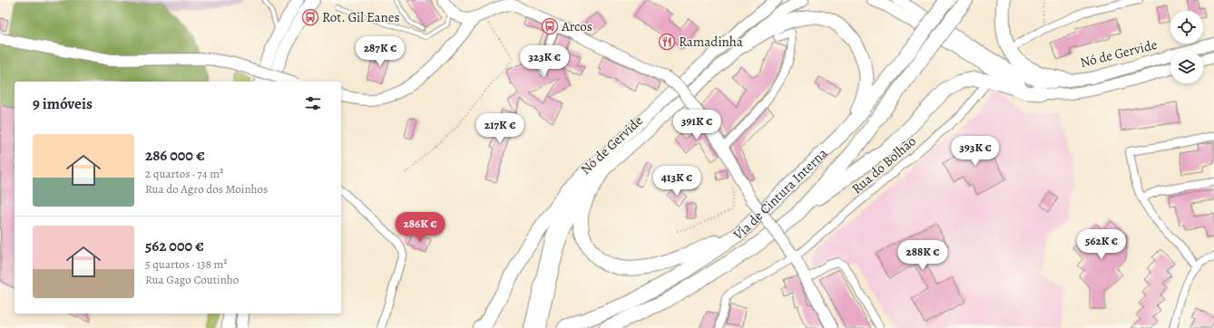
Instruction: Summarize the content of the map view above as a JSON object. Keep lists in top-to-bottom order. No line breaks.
{"streets":{"highway":["Via de Cintura Interna"],"main road":["Nó de Gervide"],"street":["Rua do Bolhão"]},"places":{"bus stop":["Rot. Gil Eanes","Arcos"],"restaurant":["Ramadinha"]},"page":{"price":["287K €","323K €","391K €","217K €","393K €","413K €","286K €","562K €","288K €"],"heading":"9 imóveis","list":[{"name":"286 000 €","note":"2 quartos · 74 m² · Rua do Agro dos Moinhos"},{"name":"562 000 €","note":"5 quartos · 138 m² · Rua Gago Coutinho"}]}}
